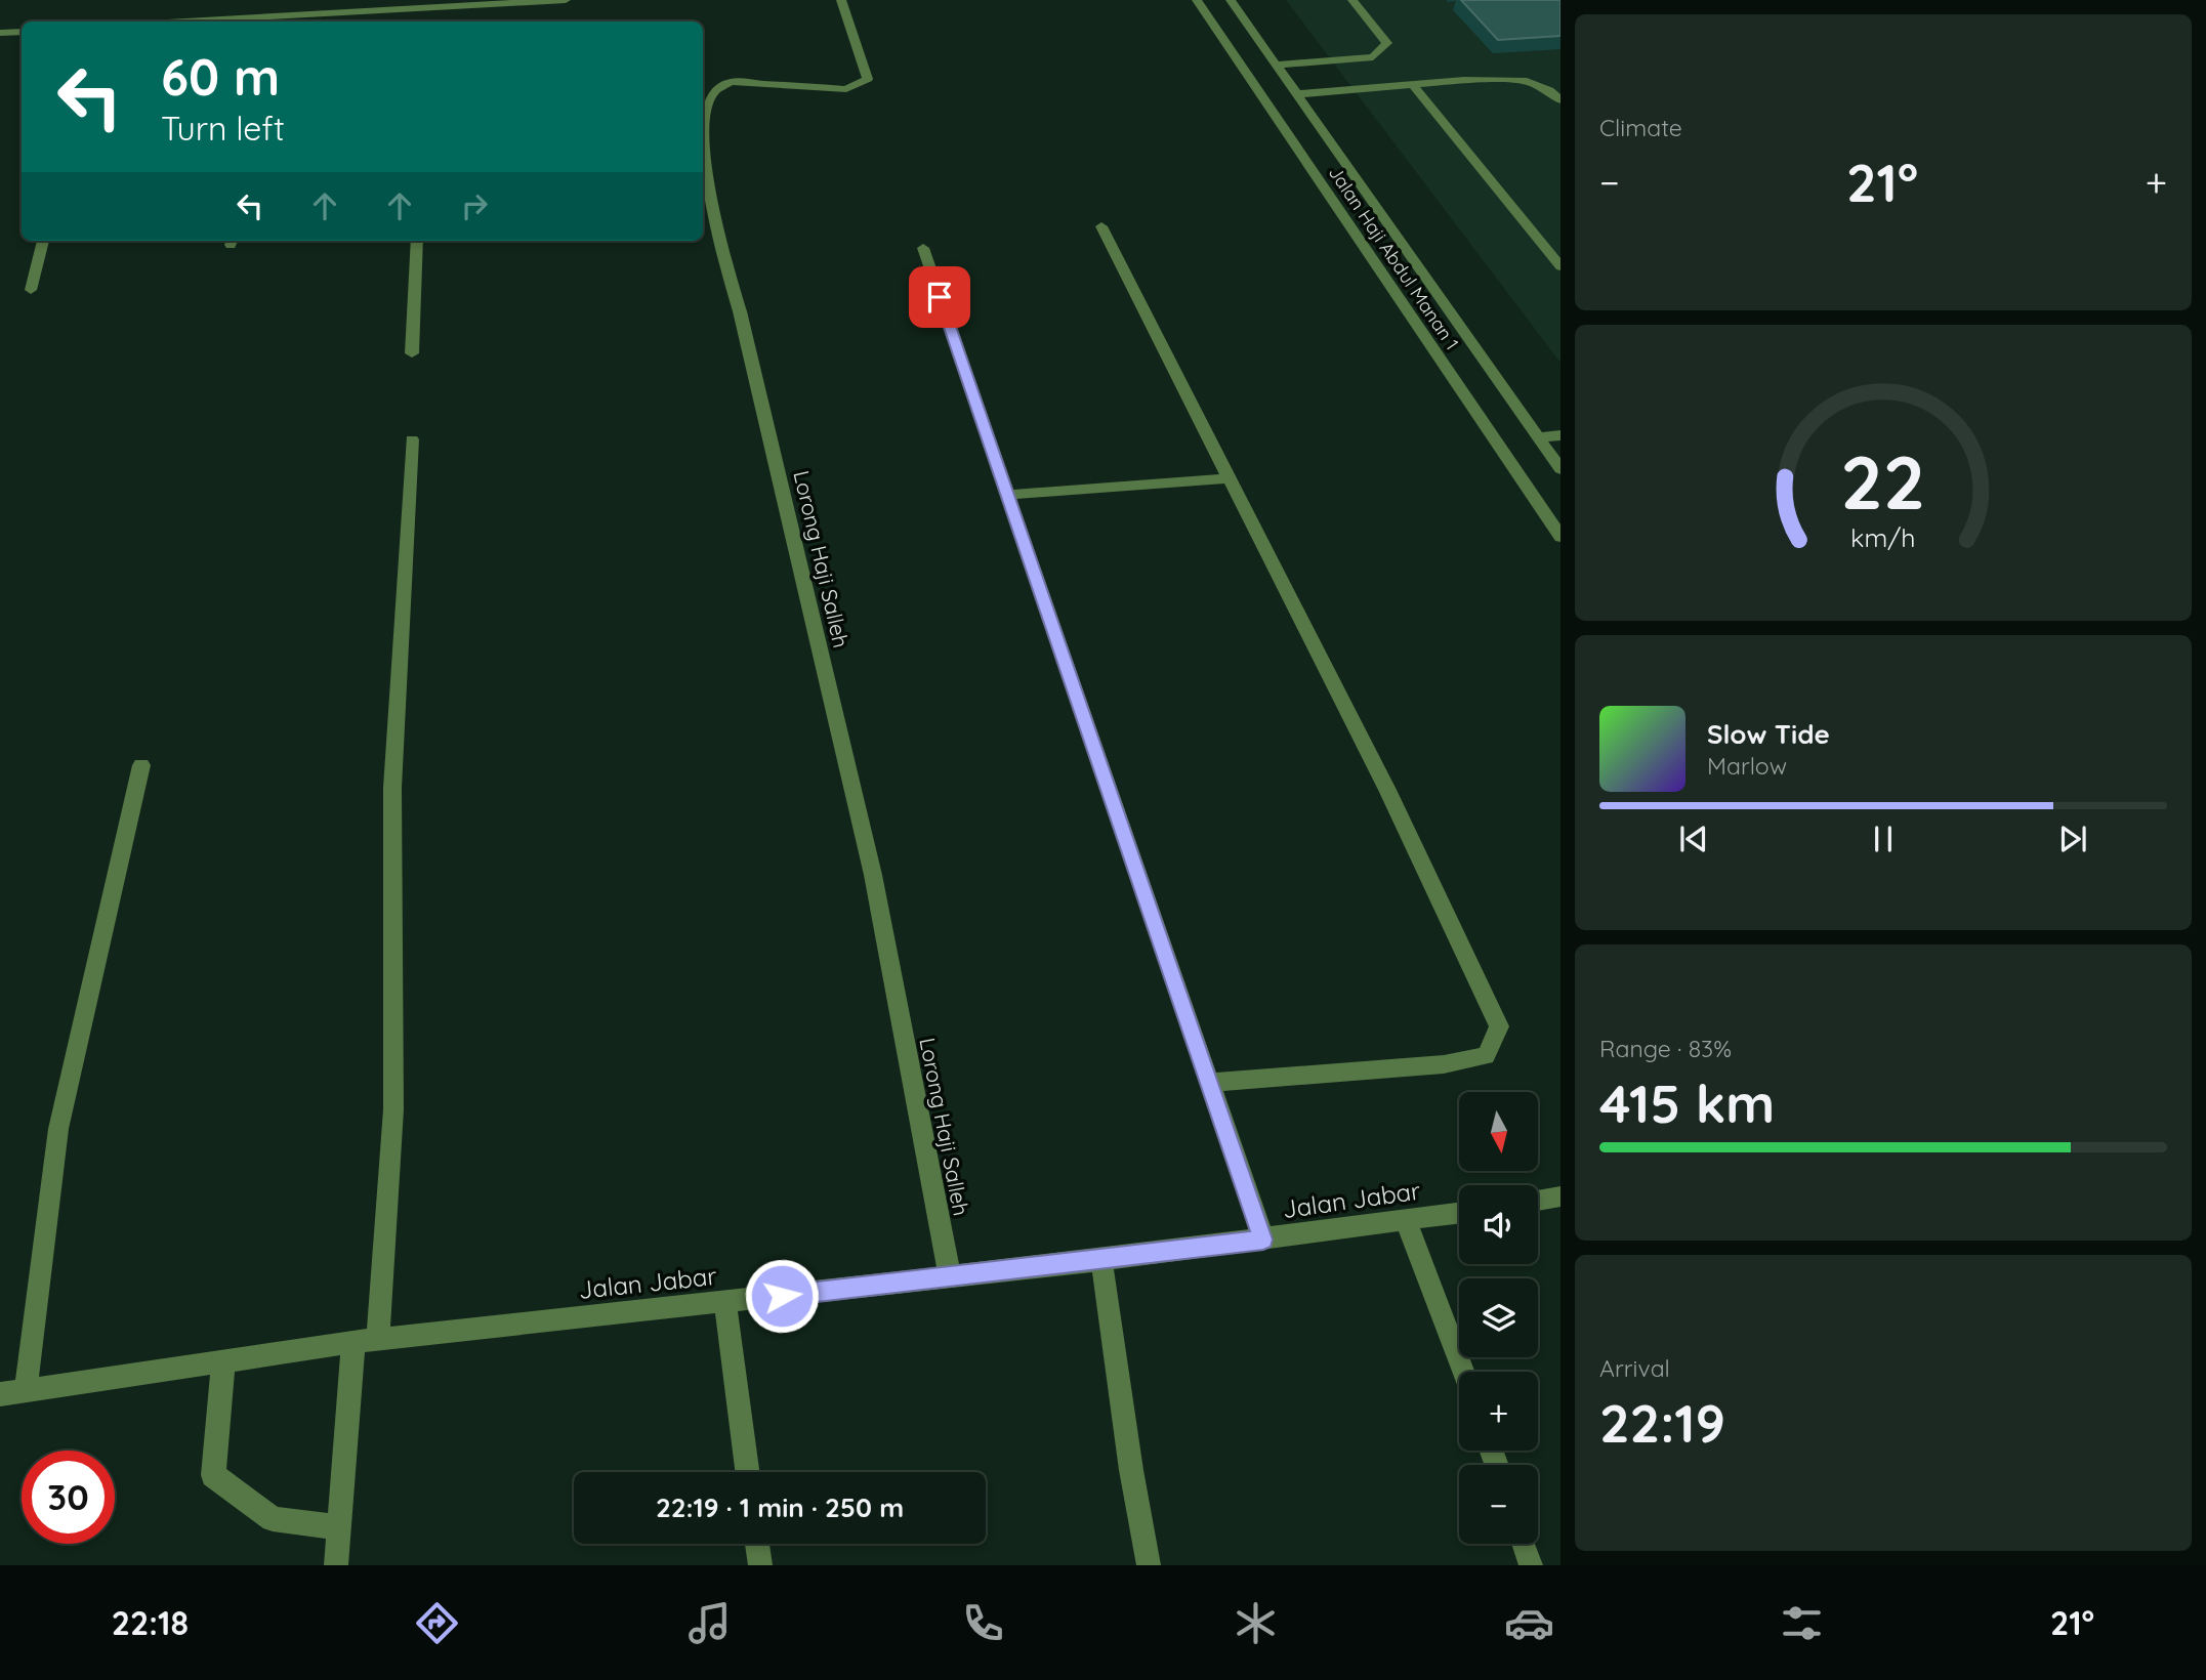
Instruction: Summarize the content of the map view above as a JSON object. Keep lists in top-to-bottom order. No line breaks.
{"streets":{"street":["Jalan Haji Abdul Manan 1","Lorong Haji Salleh","Jalan Jabar"]},"crossings":[["Lorong Haji Salleh","Jalan Jabar"]],"north":"bottom","page":{"tile":["Climate",["Range · 83%","415 km"],["Arrival","22:19"]],"turn":["60 m","Turn left"],"heat":["−","21°","+"],"song":["Slow Tide","Marlow"],"map_buttons":["+","−"],"limit":"30","trip":"22:19 · 1 min · 250 m","tabs":["22:18","21°"],"gauge":["22","km/h"]}}
